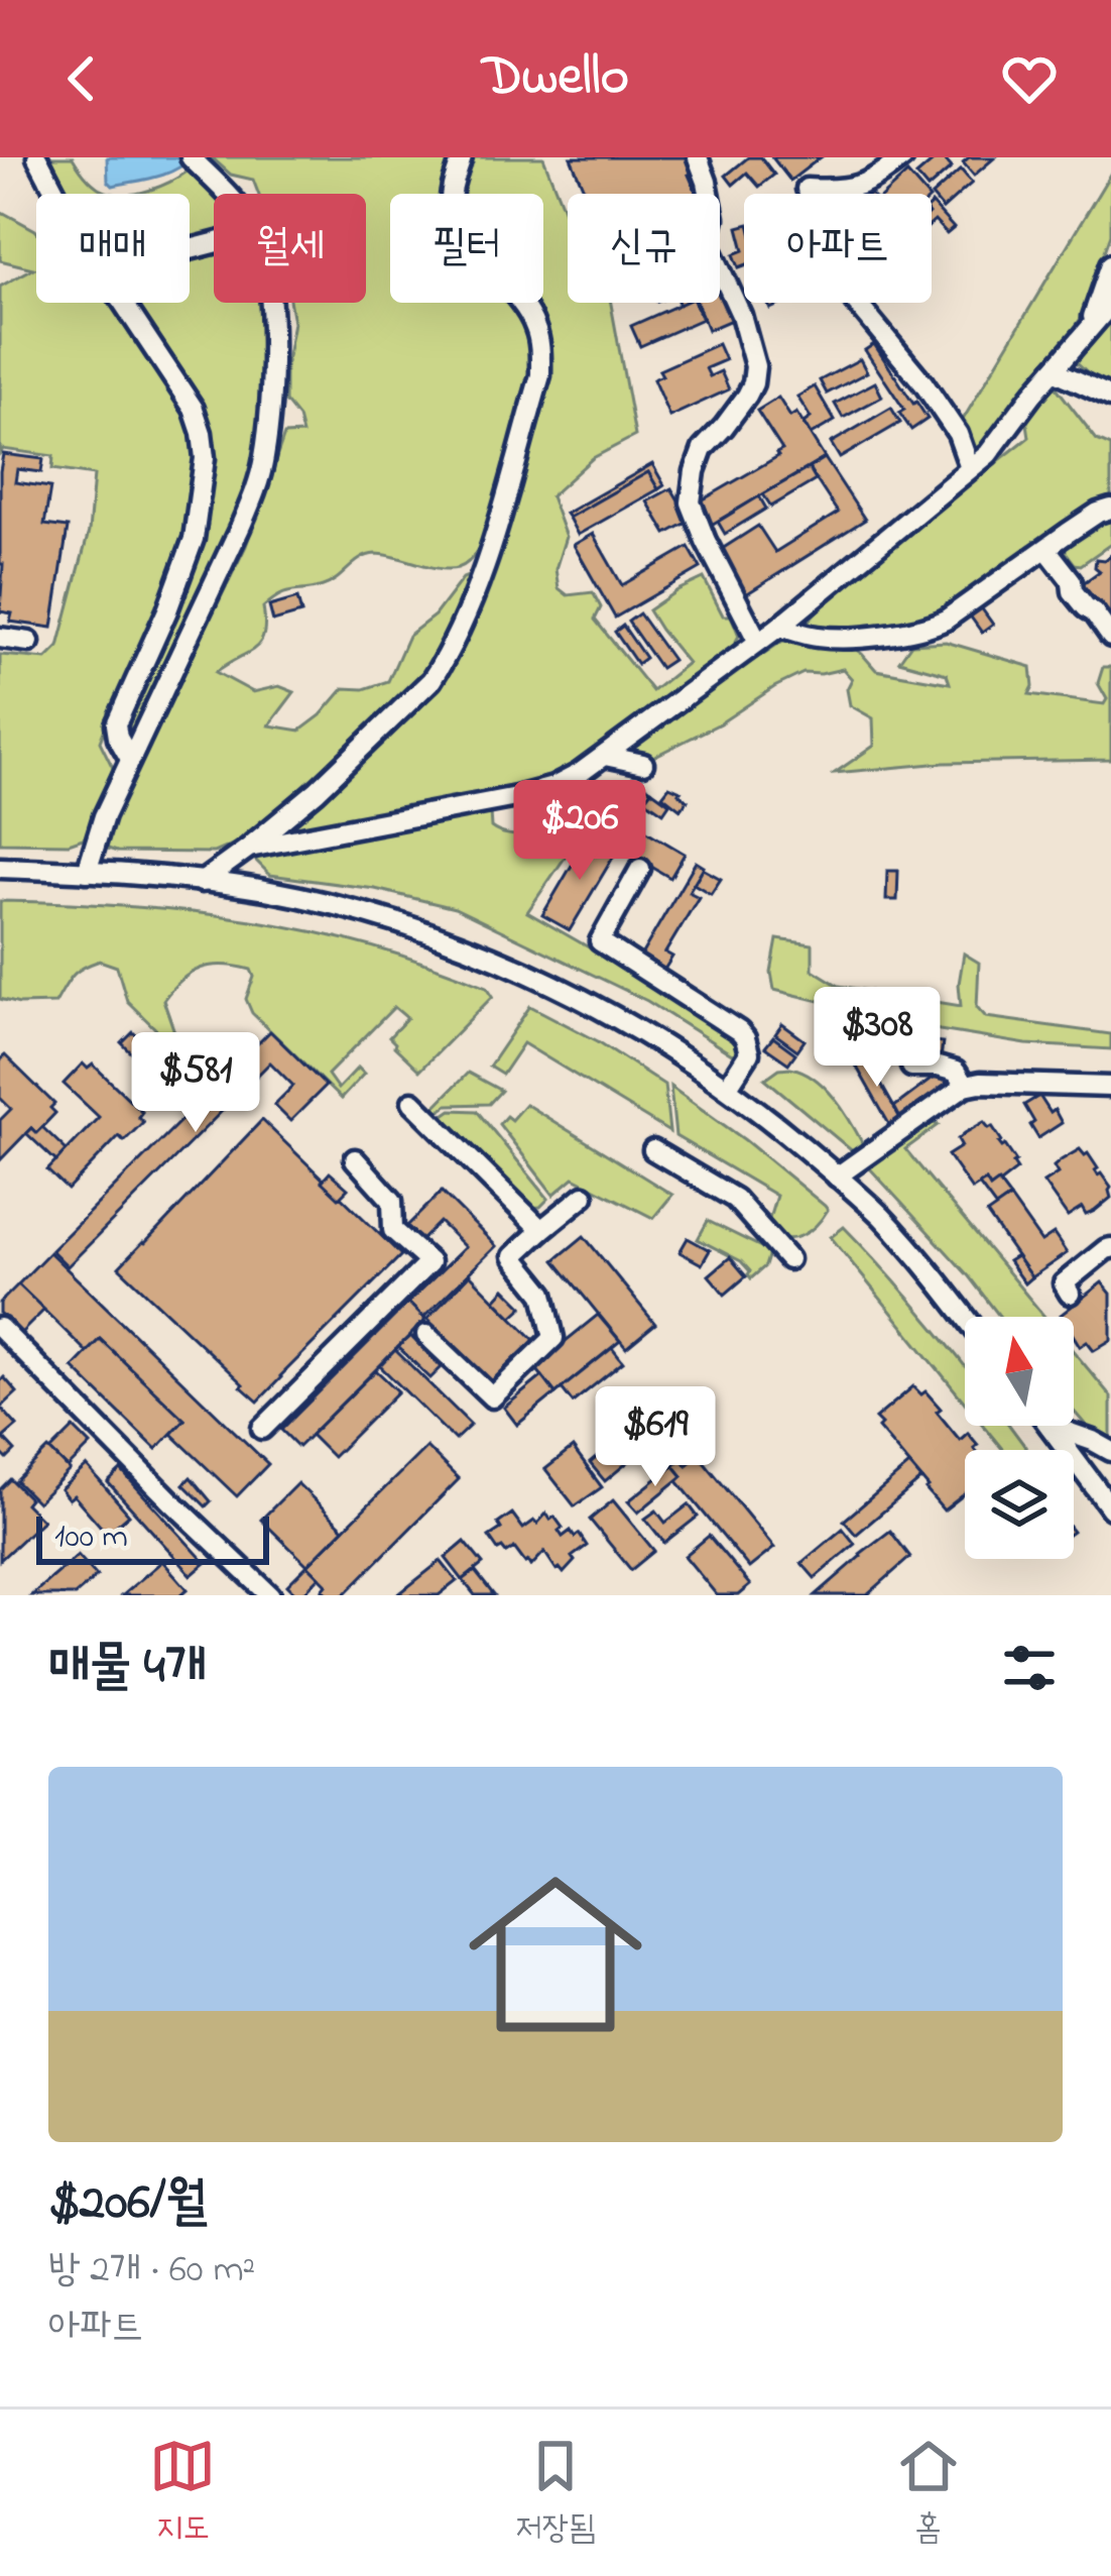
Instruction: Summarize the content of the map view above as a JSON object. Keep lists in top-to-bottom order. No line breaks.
{"scale_bar":"100 m","north":"top","page":{"header":"Dwello","chip":["매매","월세","필터","신규","아파트"],"price":["$206","$308","$581","$619"],"scale":"100 m","heading":"매물 4개","list":[{"name":"$206/월","note":"방 2개 · 60 m² · 아파트"}],"tabs":["지도","저장됨","홈"]}}
